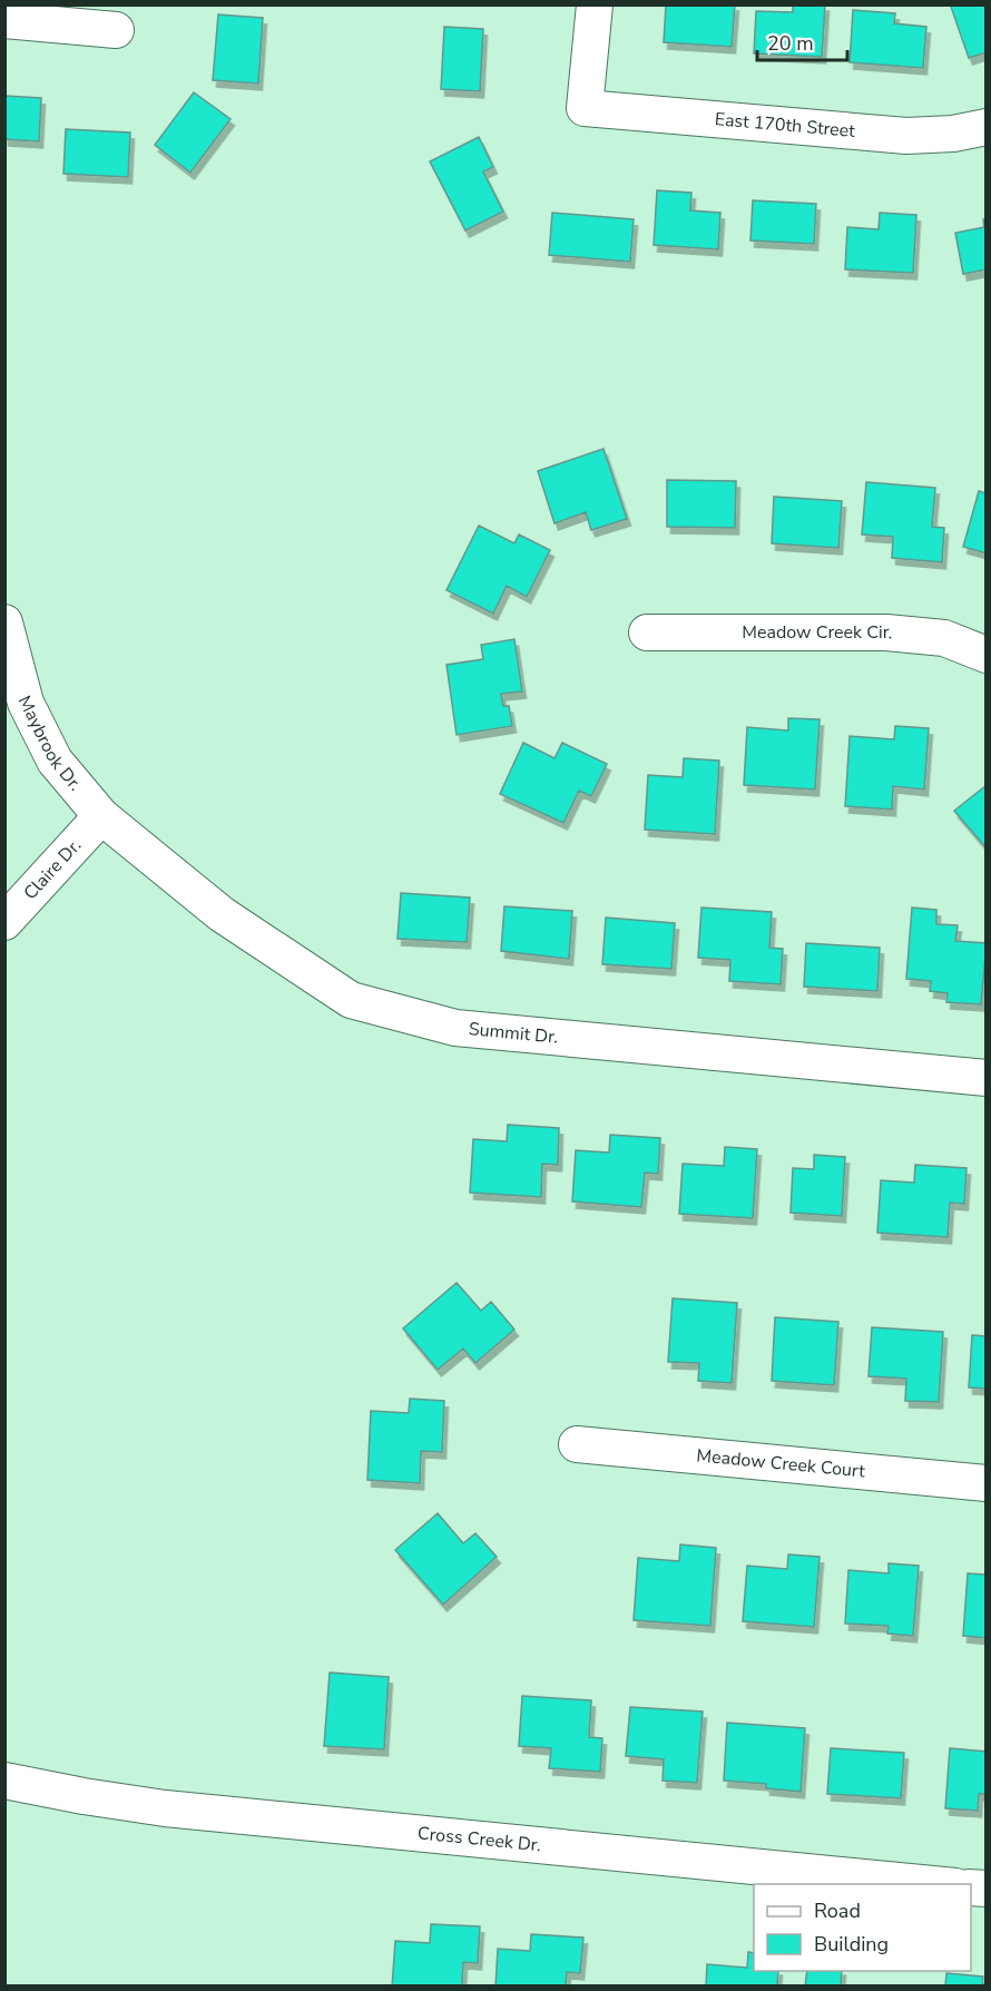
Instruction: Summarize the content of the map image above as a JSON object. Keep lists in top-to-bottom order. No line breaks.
{"streets":{"street":["East 170th Street","Meadow Creek Cir.","Maybrook Dr.","Claire Dr.","Summit Dr.","Meadow Creek Court","Cross Creek Dr."]},"crossings":[["Maybrook Dr.","Claire Dr."],["Maybrook Dr.","Summit Dr."],["Claire Dr.","Summit Dr."]],"legend":["Road","Building"],"scale_bar":"20 m"}
